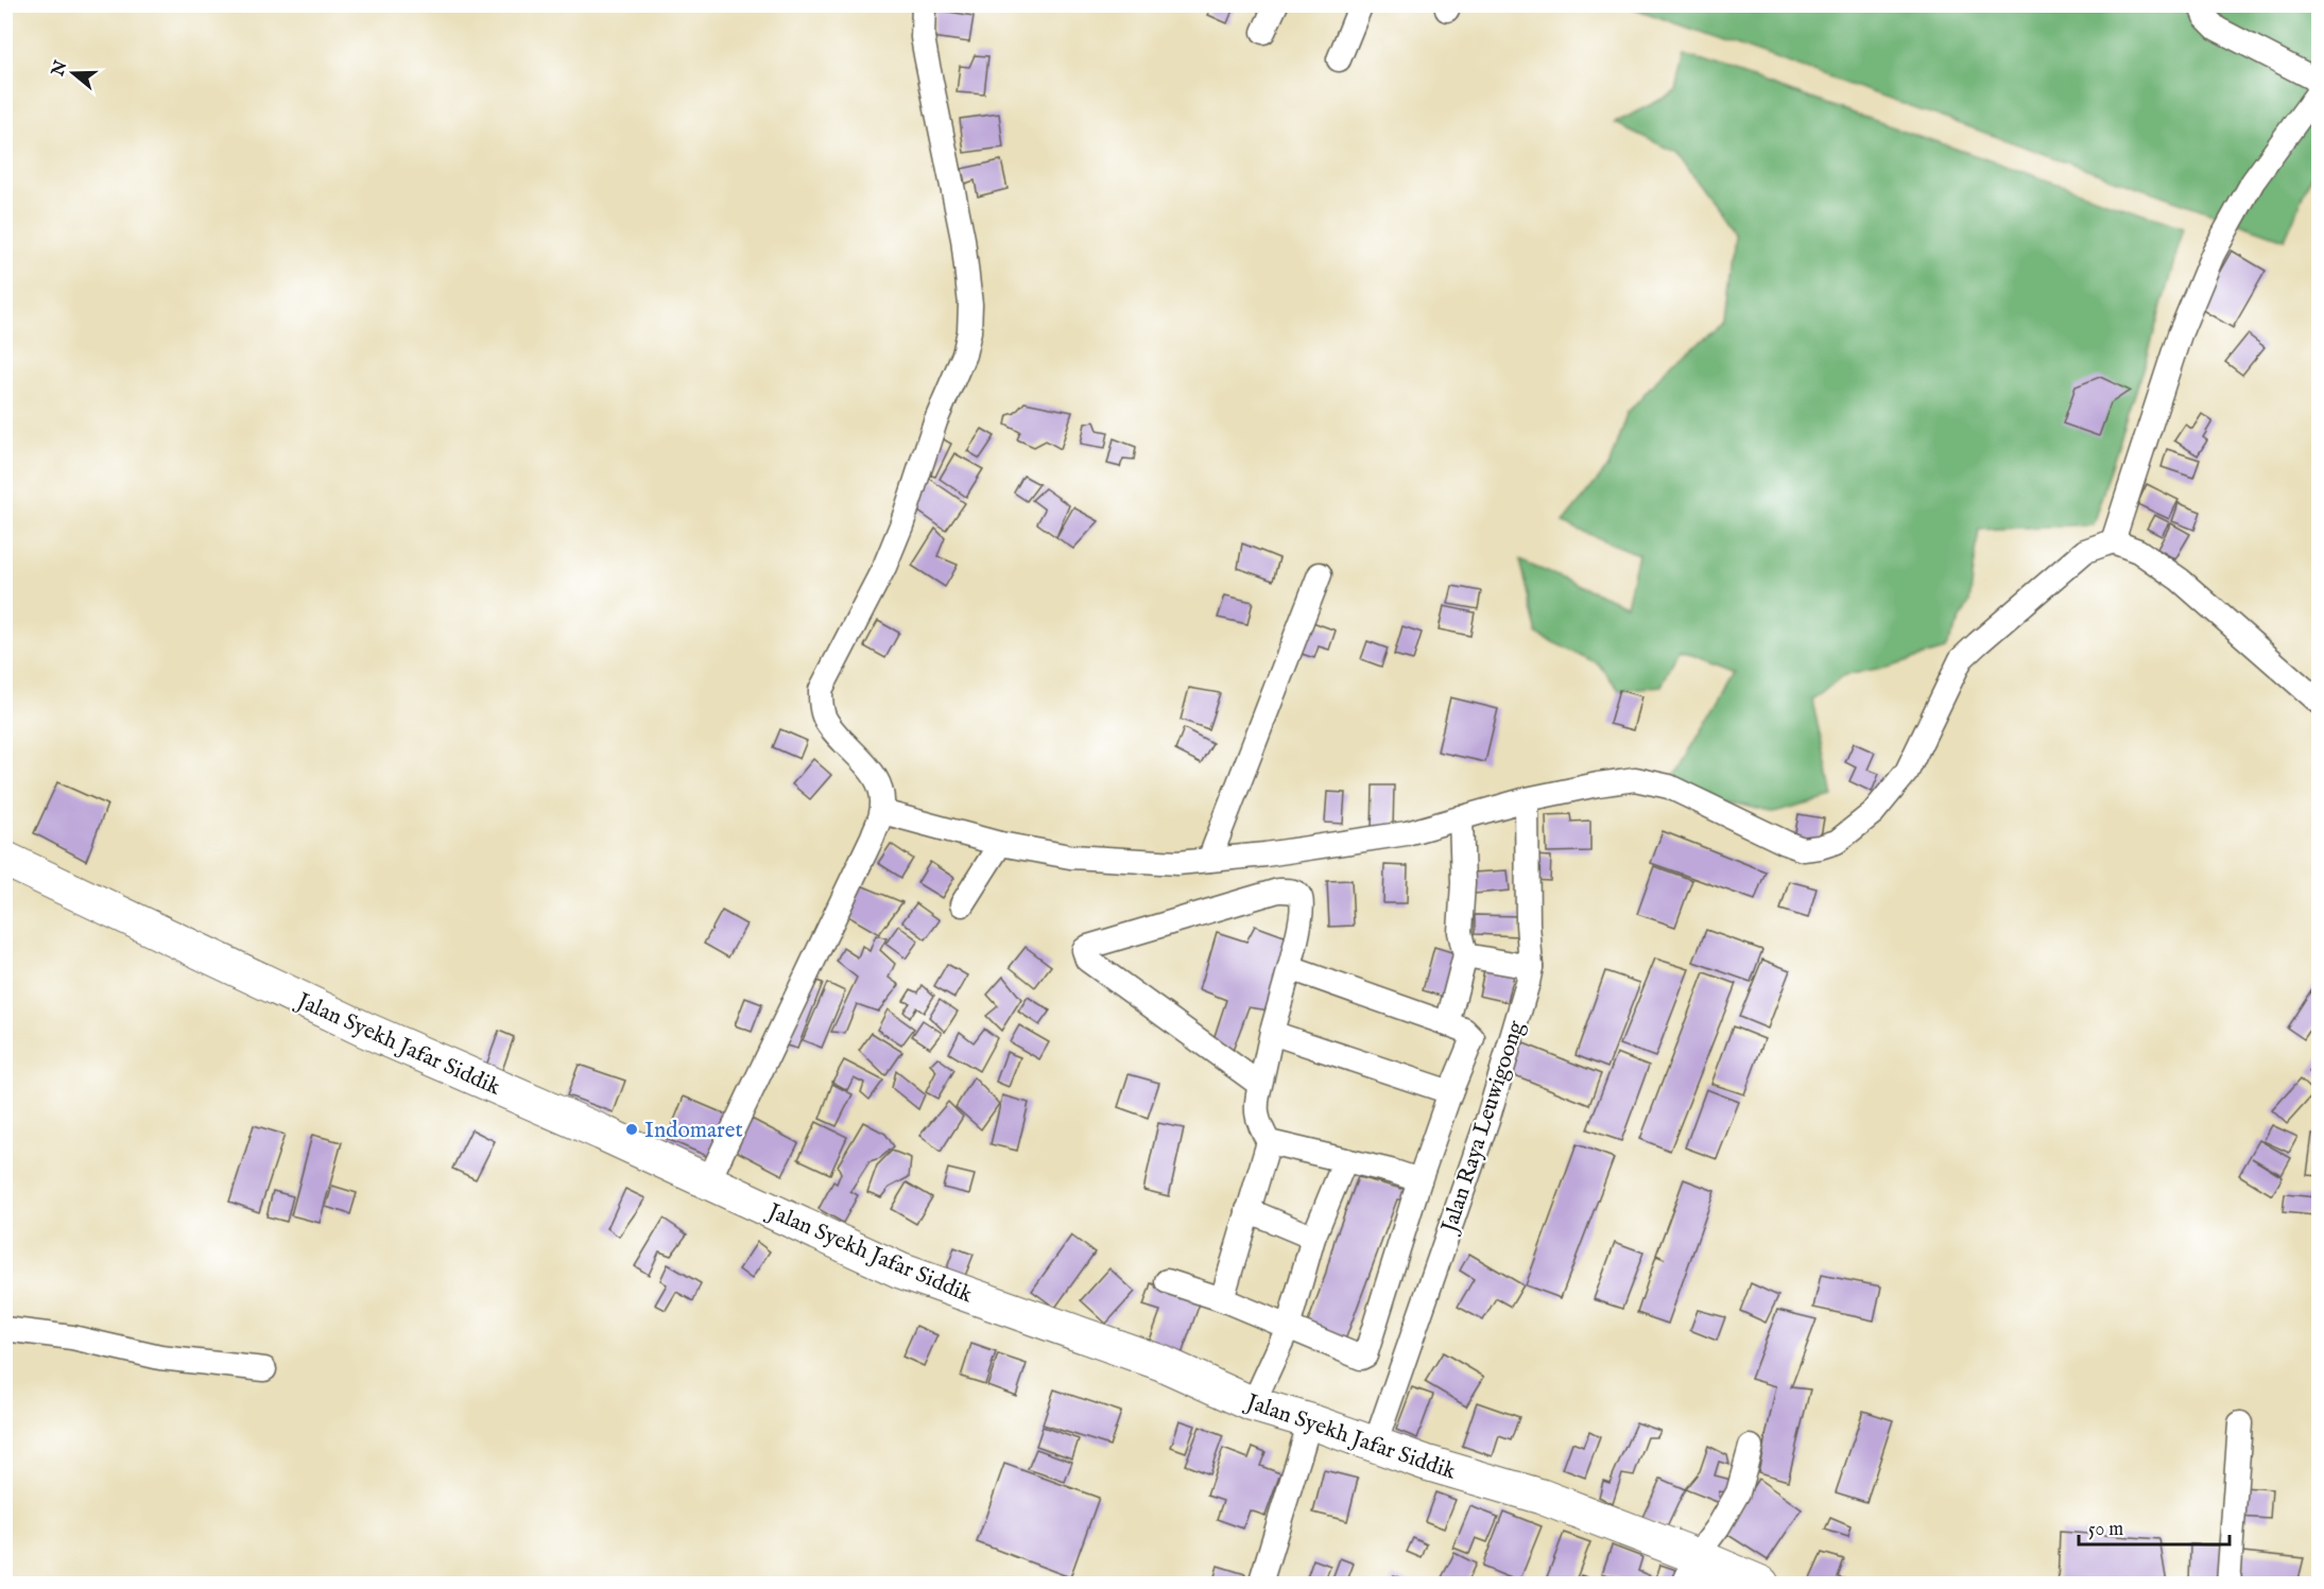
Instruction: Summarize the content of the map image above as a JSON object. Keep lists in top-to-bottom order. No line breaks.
{"streets":{"main road":["Jalan Syekh Jafar Siddik"],"street":["Jalan Raya Leuwigoong"]},"crossings":[["Jalan Syekh Jafar Siddik","Jalan Raya Leuwigoong"]],"places":["Indomaret"],"scale_bar":"50 m","north":"left"}
